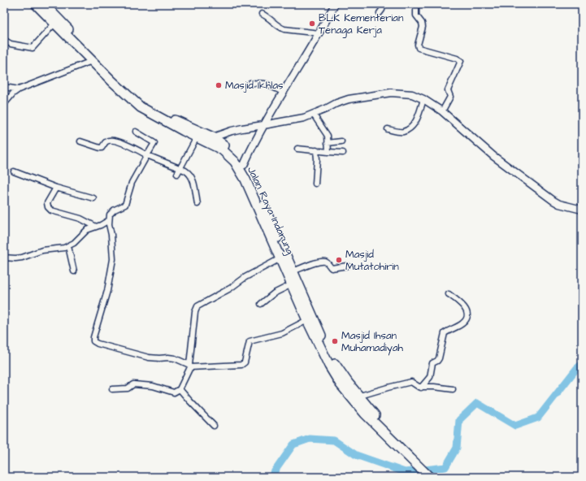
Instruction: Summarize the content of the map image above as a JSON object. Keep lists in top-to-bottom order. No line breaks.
{"streets":{"highway":["Jalan Raya Indarung"]},"places":["BLK Kementerian Tenaga Kerja","Masjid Ikhlas","Masjid Mutatohirin","Masjid Ihsan Muhamadiyah"]}
